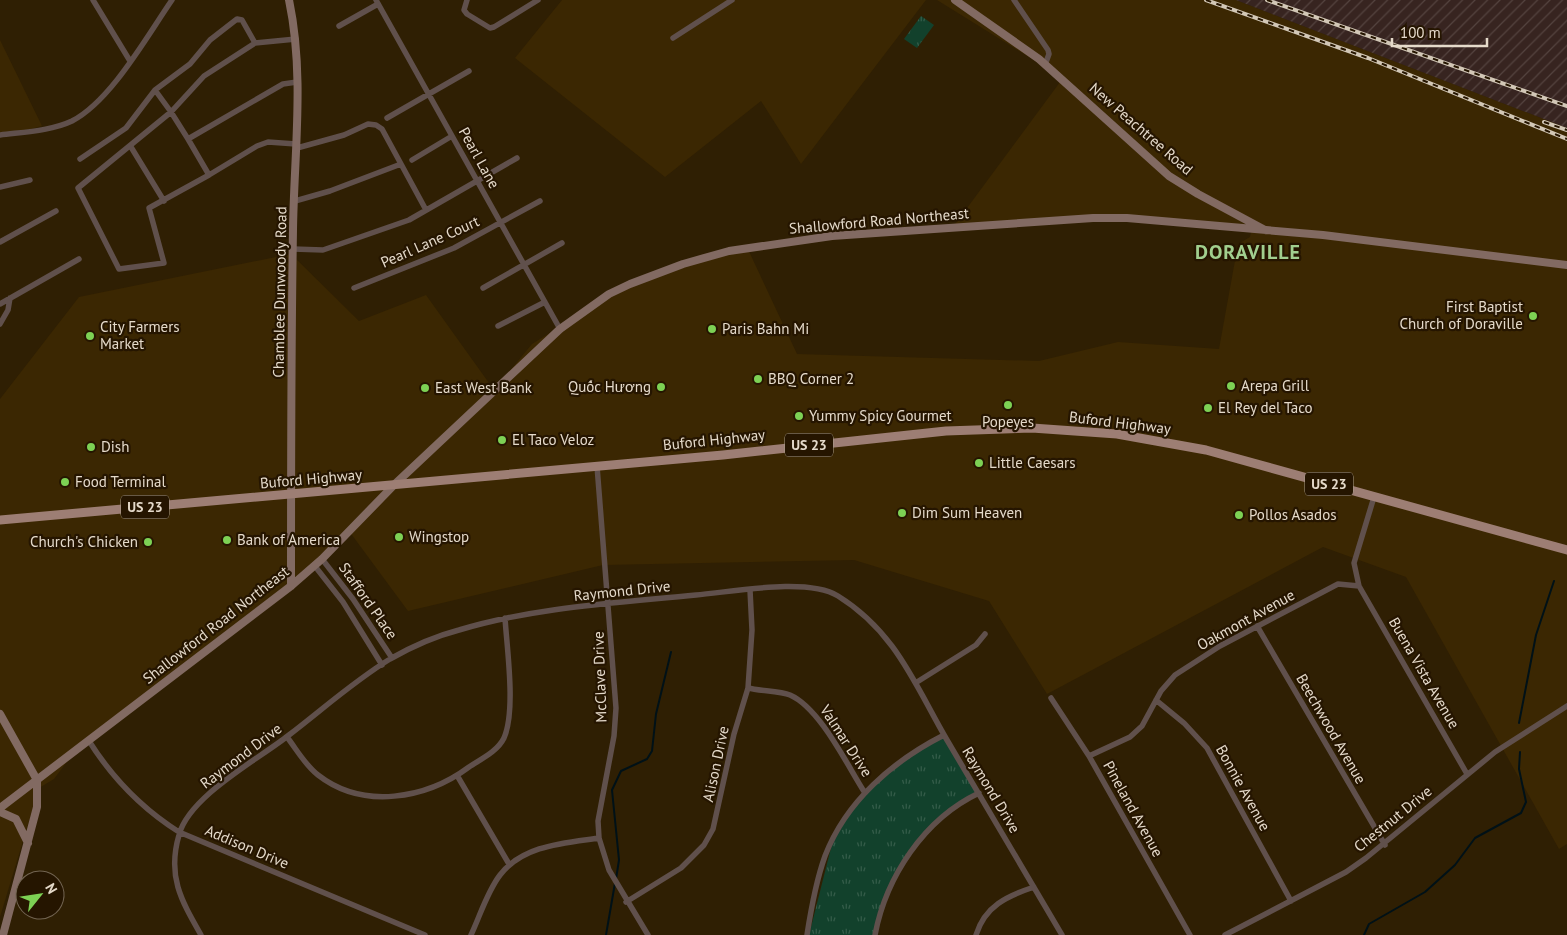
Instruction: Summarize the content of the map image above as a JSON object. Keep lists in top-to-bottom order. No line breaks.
{"streets":{"main road":["Buford Highway","US 23"],"street":["New Peachtree Road","Pearl Lane","Shallowford Road Northeast","Pearl Lane Court","Chamblee Dunwoody Road","Raymond Drive","Stafford Place","Oakmont Avenue","Buena Vista Avenue","McClave Drive","Beechwood Avenue","Valmar Drive","Alison Drive","Bonnie Avenue","Pineland Avenue","Chestnut Drive","Addison Drive"]},"crossings":[["New Peachtree Road","Shallowford Road Northeast"],["Pearl Lane","Shallowford Road Northeast"],["Pearl Lane","Pearl Lane Court"],["Shallowford Road Northeast","Chamblee Dunwoody Road"],["Shallowford Road Northeast","Buford Highway"],["Shallowford Road Northeast","Stafford Place"],["Shallowford Road Northeast","Addison Drive"],["Chamblee Dunwoody Road","Buford Highway"],["Buford Highway","McClave Drive"],["Raymond Drive","Stafford Place"],["Raymond Drive","McClave Drive"],["Raymond Drive","Alison Drive"],["Raymond Drive","Addison Drive"],["Oakmont Avenue","Buena Vista Avenue"],["Oakmont Avenue","Beechwood Avenue"],["Oakmont Avenue","Bonnie Avenue"],["Oakmont Avenue","Pineland Avenue"],["Buena Vista Avenue","Chestnut Drive"],["McClave Drive","Alison Drive"],["Beechwood Avenue","Chestnut Drive"],["Valmar Drive","Alison Drive"],["Bonnie Avenue","Chestnut Drive"]],"districts":["DORAVILLE"],"places":["First Baptist Church of Doraville","Paris Bahn Mi","City Farmers Market","BBQ Corner 2","Arepa Grill","Quốc Hương","East West Bank","Popeyes","El Rey del Taco","Yummy Spicy Gourmet","El Taco Veloz","Dish","Little Caesars","Food Terminal","Dim Sum Heaven","Pollos Asados","Wingstop","Bank of America","Church's Chicken"],"scale_bar":"100 m","north":"top right"}
